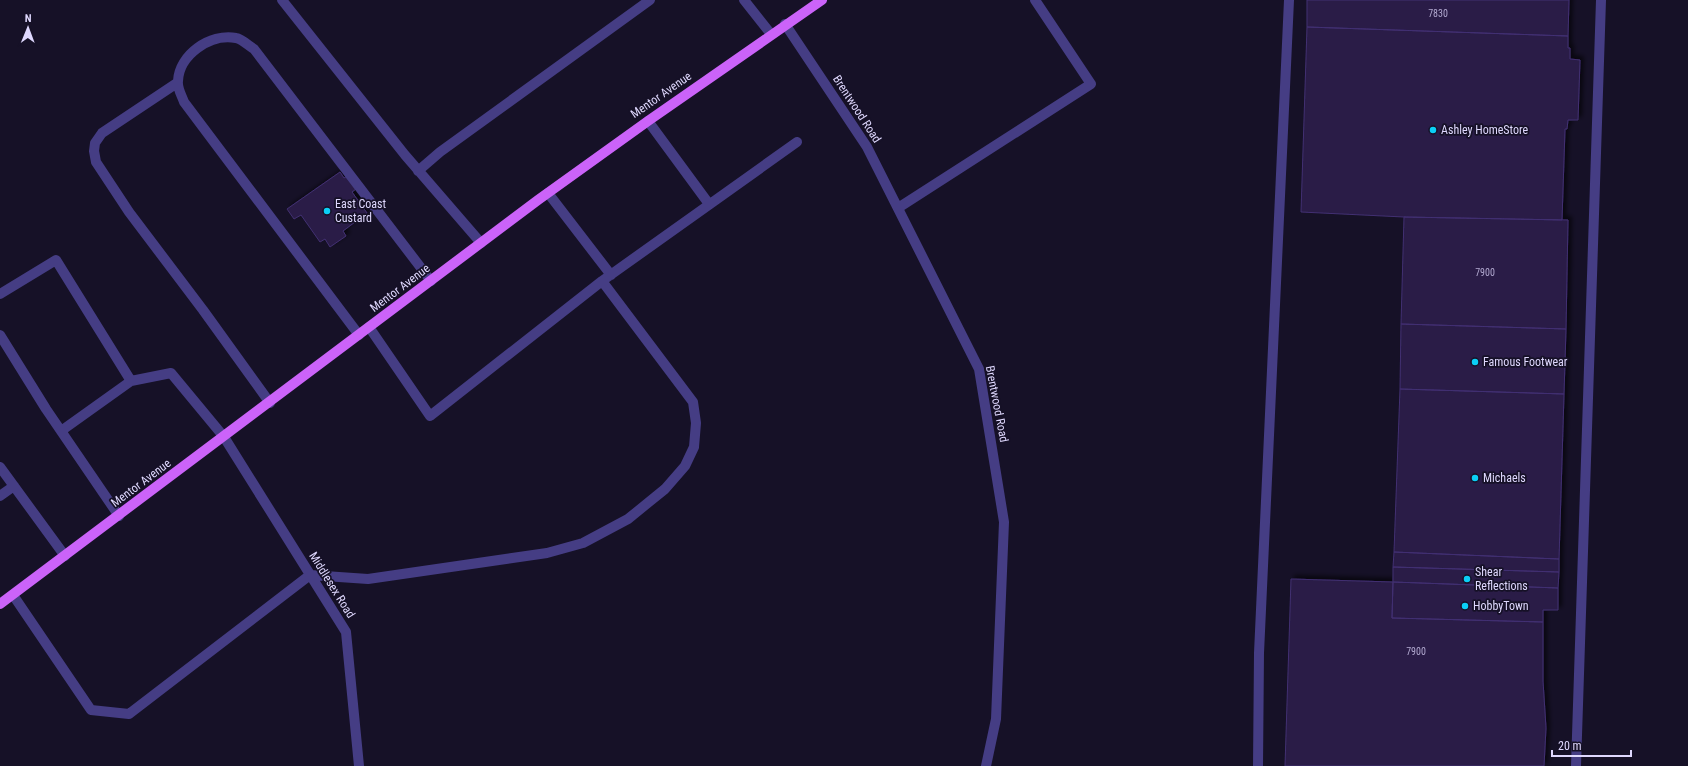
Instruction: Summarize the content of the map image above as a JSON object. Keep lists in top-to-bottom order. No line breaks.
{"streets":{"main road":["Mentor Avenue"],"street":["Brentwood Road","Middlesex Road"]},"crossings":[["Mentor Avenue","Brentwood Road"],["Mentor Avenue","Middlesex Road"]],"places":["Ashley HomeStore","East Coast Custard","Famous Footwear","Michaels","Shear Reflections","HobbyTown"],"house_numbers":["7830","7900","7900"],"scale_bar":"20 m","north":"top"}
